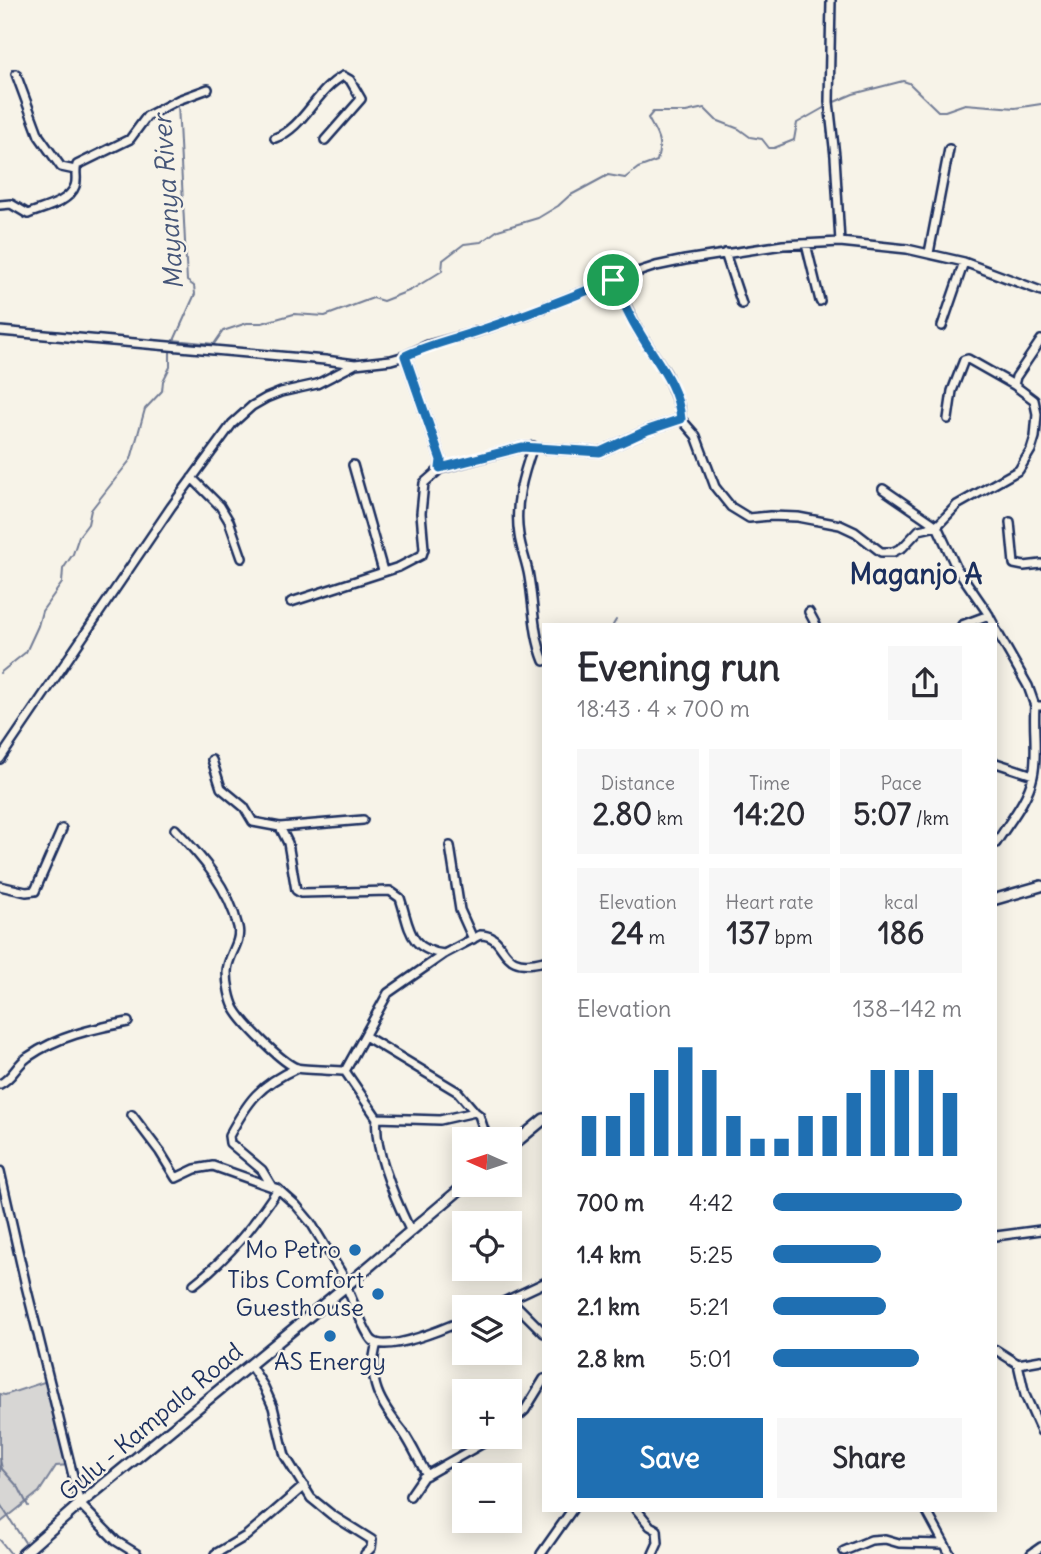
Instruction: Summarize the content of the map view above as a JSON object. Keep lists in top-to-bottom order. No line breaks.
{"streets":{"main road":["Gulu - Kampala Road"]},"districts":["Maganjo A"],"water":["Mayanya River"],"places":["Mo Petro","Tibs Comfort Guesthouse","AS Energy"],"north":"left","page":{"heading":["Evening run","18:43 · 4 × 700 m"],"stats":[["Distance","2.80 km"],["Time","14:20"],["Pace","5:07 /km"],["Elevation","24 m"],["Heart rate","137 bpm"],["kcal","186"]],"chart":["Elevation","138–142 m"],"map_buttons":["+","−"],"list":[{"name":"700 m","note":"4:42"},{"name":"1.4 km","note":"5:25"},{"name":"2.1 km","note":"5:21"},{"name":"2.8 km","note":"5:01"}],"buttons":["Save","Share"]}}
